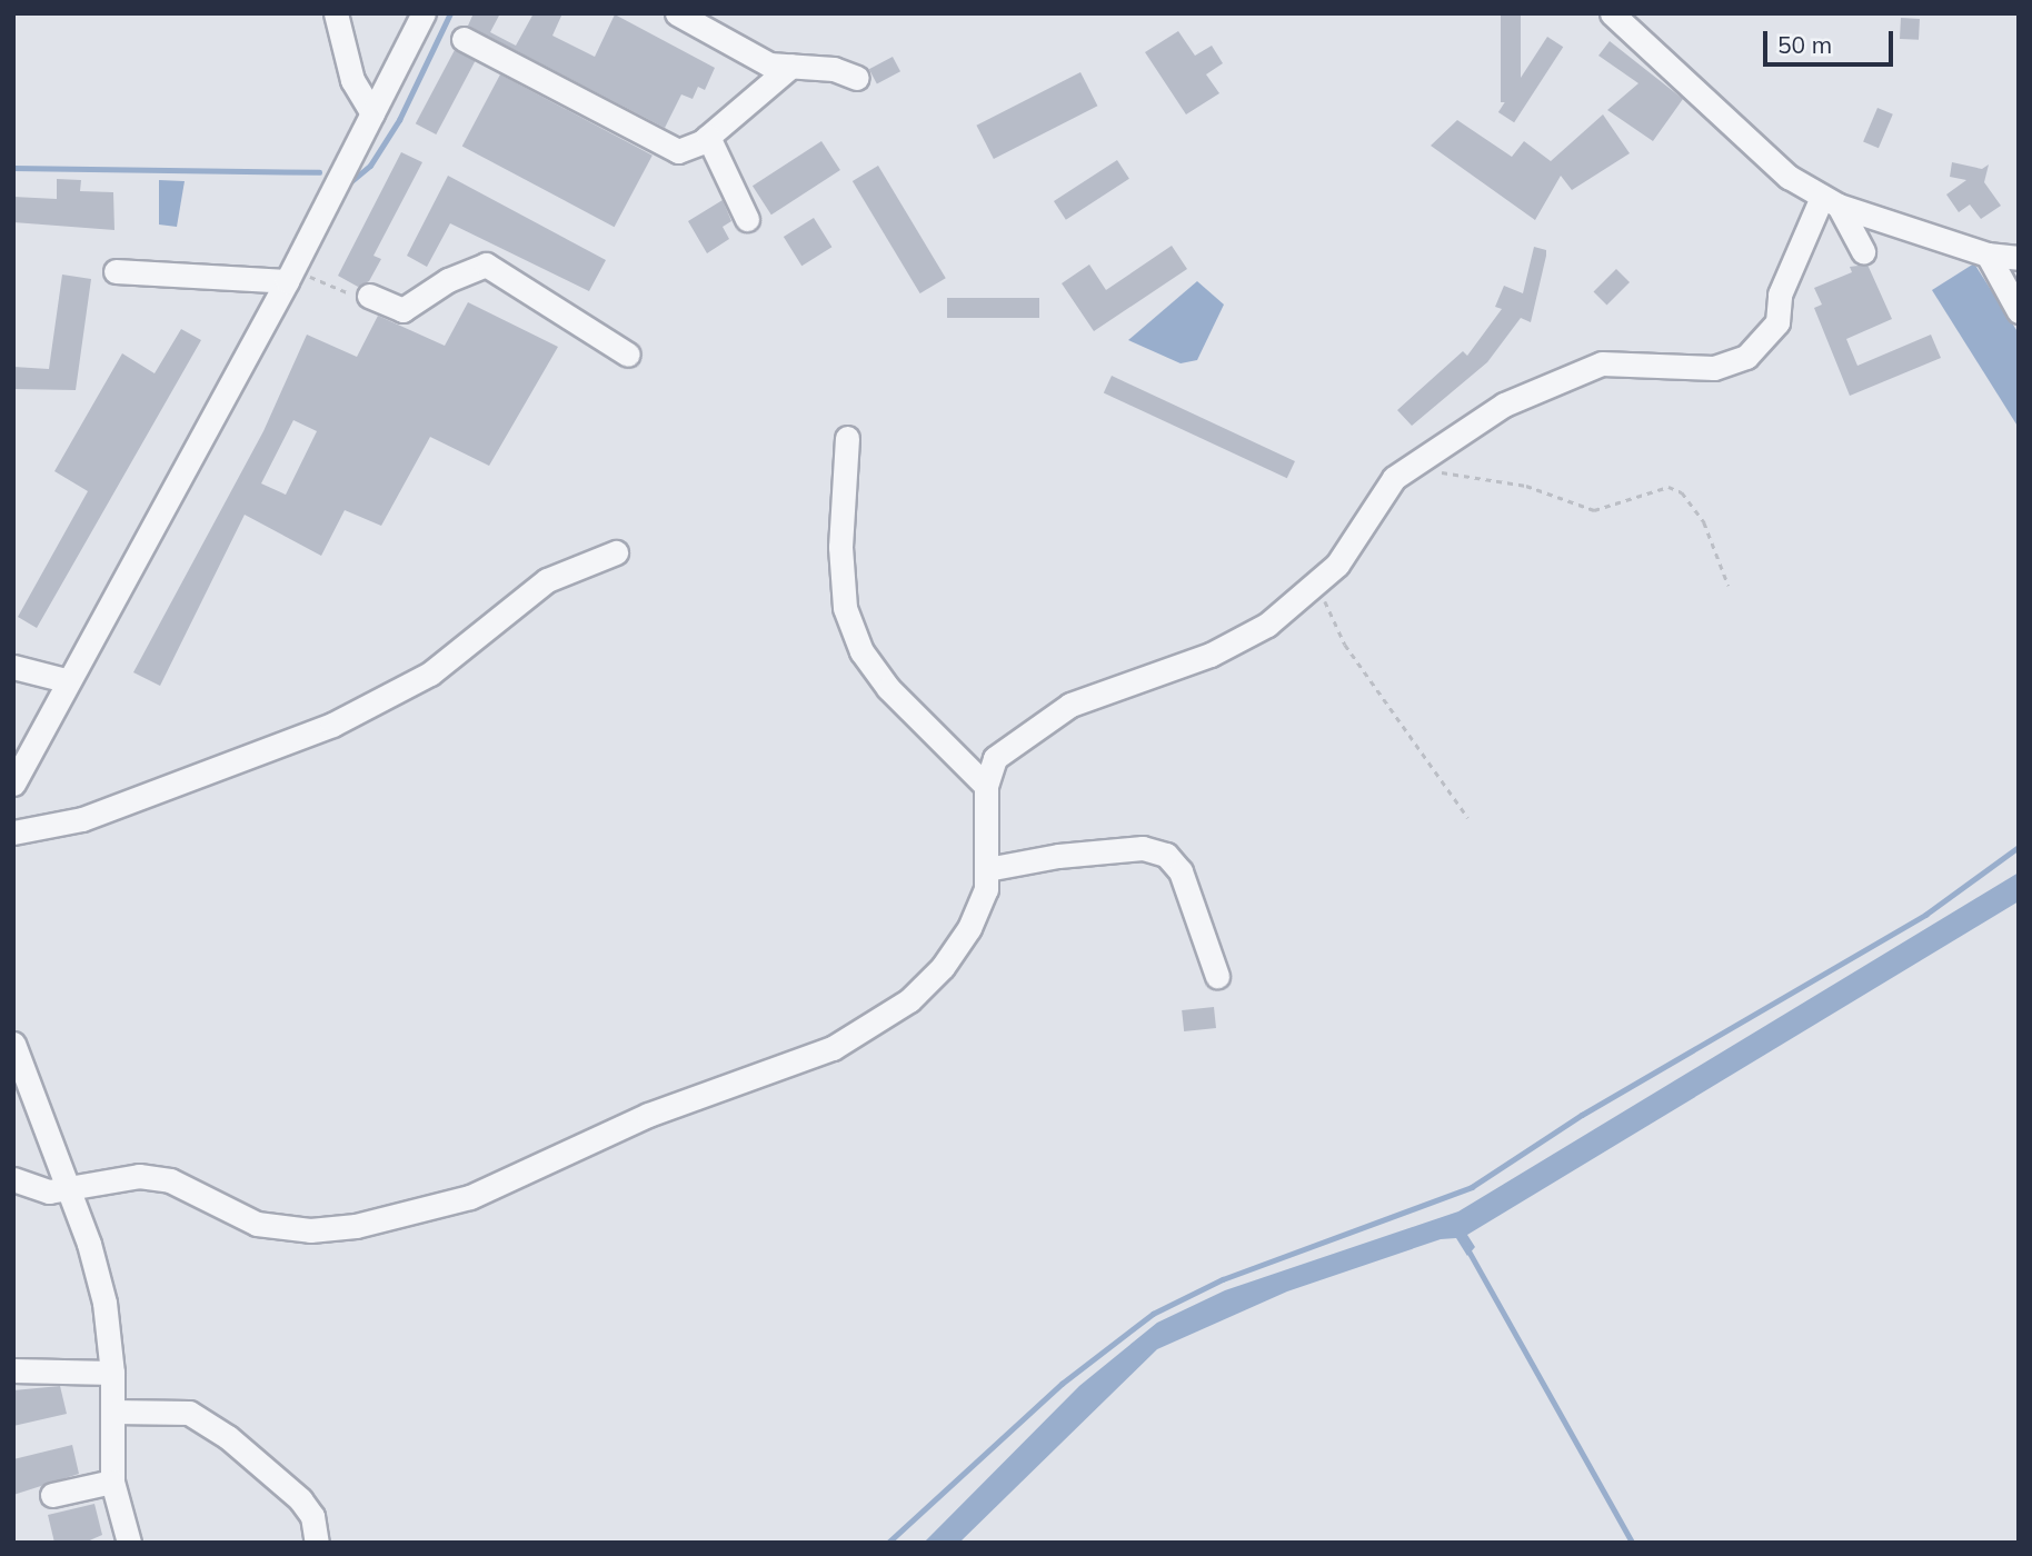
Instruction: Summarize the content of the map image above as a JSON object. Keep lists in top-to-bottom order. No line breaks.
{"scale_bar":"50 m"}
